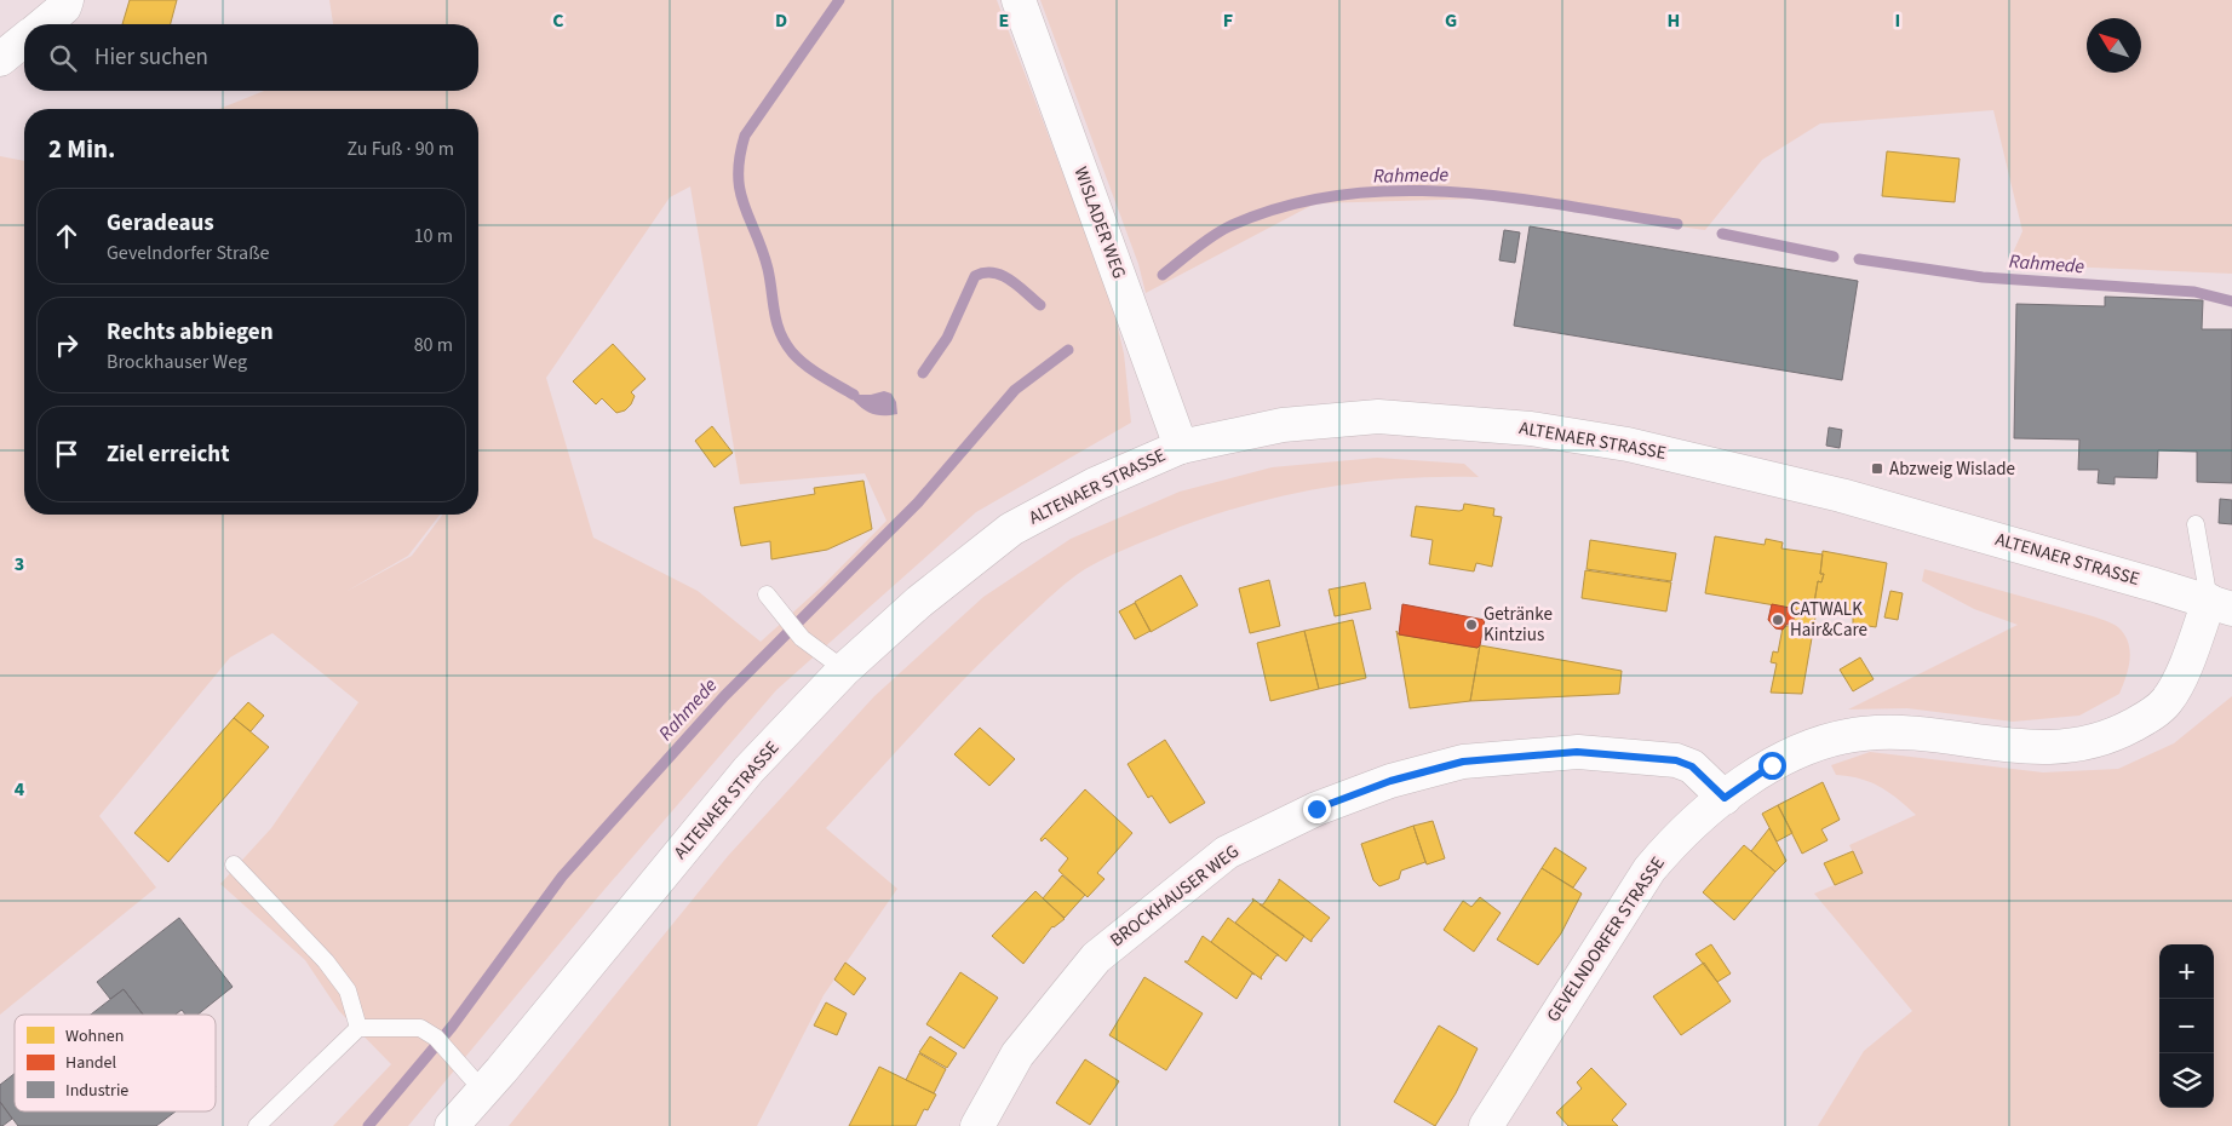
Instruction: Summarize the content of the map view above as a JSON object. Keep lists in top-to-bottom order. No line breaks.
{"streets":{"street":["WISLADER WEG","ALTENAER STRASSE","BROCKHAUSER WEG","GEVELNDORFER STRASSE"]},"crossings":[["WISLADER WEG","ALTENAER STRASSE"],["ALTENAER STRASSE","GEVELNDORFER STRASSE"],["BROCKHAUSER WEG","GEVELNDORFER STRASSE"]],"water":["Rahmede"],"places":{"transit":["Abzweig Wislade"],"other":["CATWALK Hair&Care","Getränke Kintzius"]},"legend":["Wohnen","Handel","Industrie"],"north":"top left","page":{"search":"Hier suchen","heading":["2 Min.","Zu Fuß · 90 m"],"list":[["Geradeaus","Gevelndorfer Straße","10 m"],["Rechts abbiegen","Brockhauser Weg","80 m"],"Ziel erreicht"],"map_buttons":["+","−"]},"grid":{"columns":["C","D","E","F","G","H","I"],"rows":["3","4"]}}
